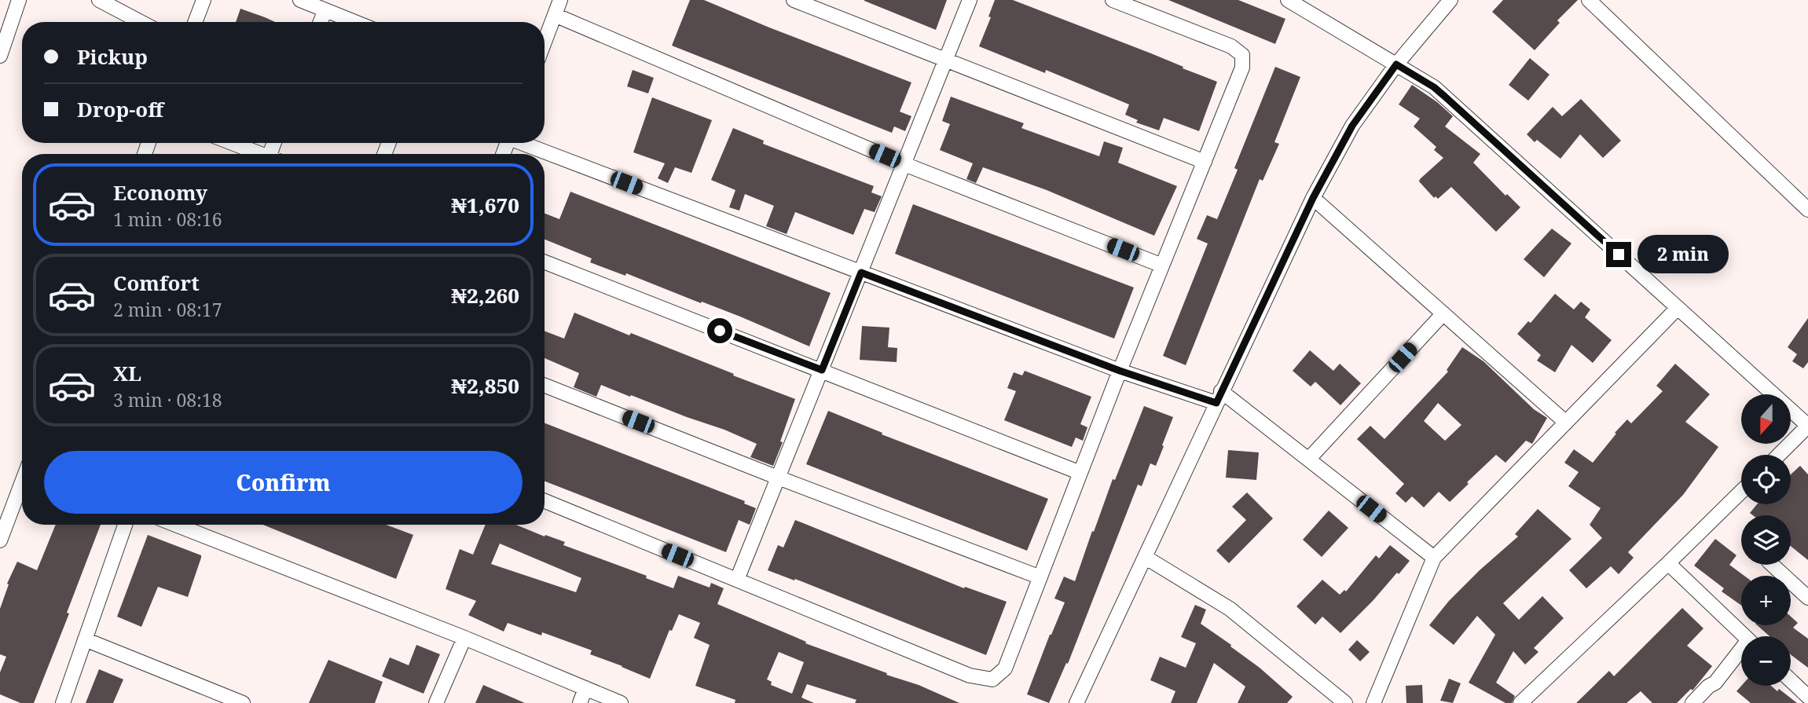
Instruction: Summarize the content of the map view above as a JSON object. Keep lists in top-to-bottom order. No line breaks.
{"north":"bottom","page":{"banner":["Pickup","Drop-off"],"list":[{"name":"Economy","note":"1 min · 08:16","value":"₦1,670"},{"name":"Comfort","note":"2 min · 08:17","value":"₦2,260"},{"name":"XL","note":"3 min · 08:18","value":"₦2,850"}],"bubble":"2 min","map_buttons":["+","−"],"buttons":"Confirm"}}
